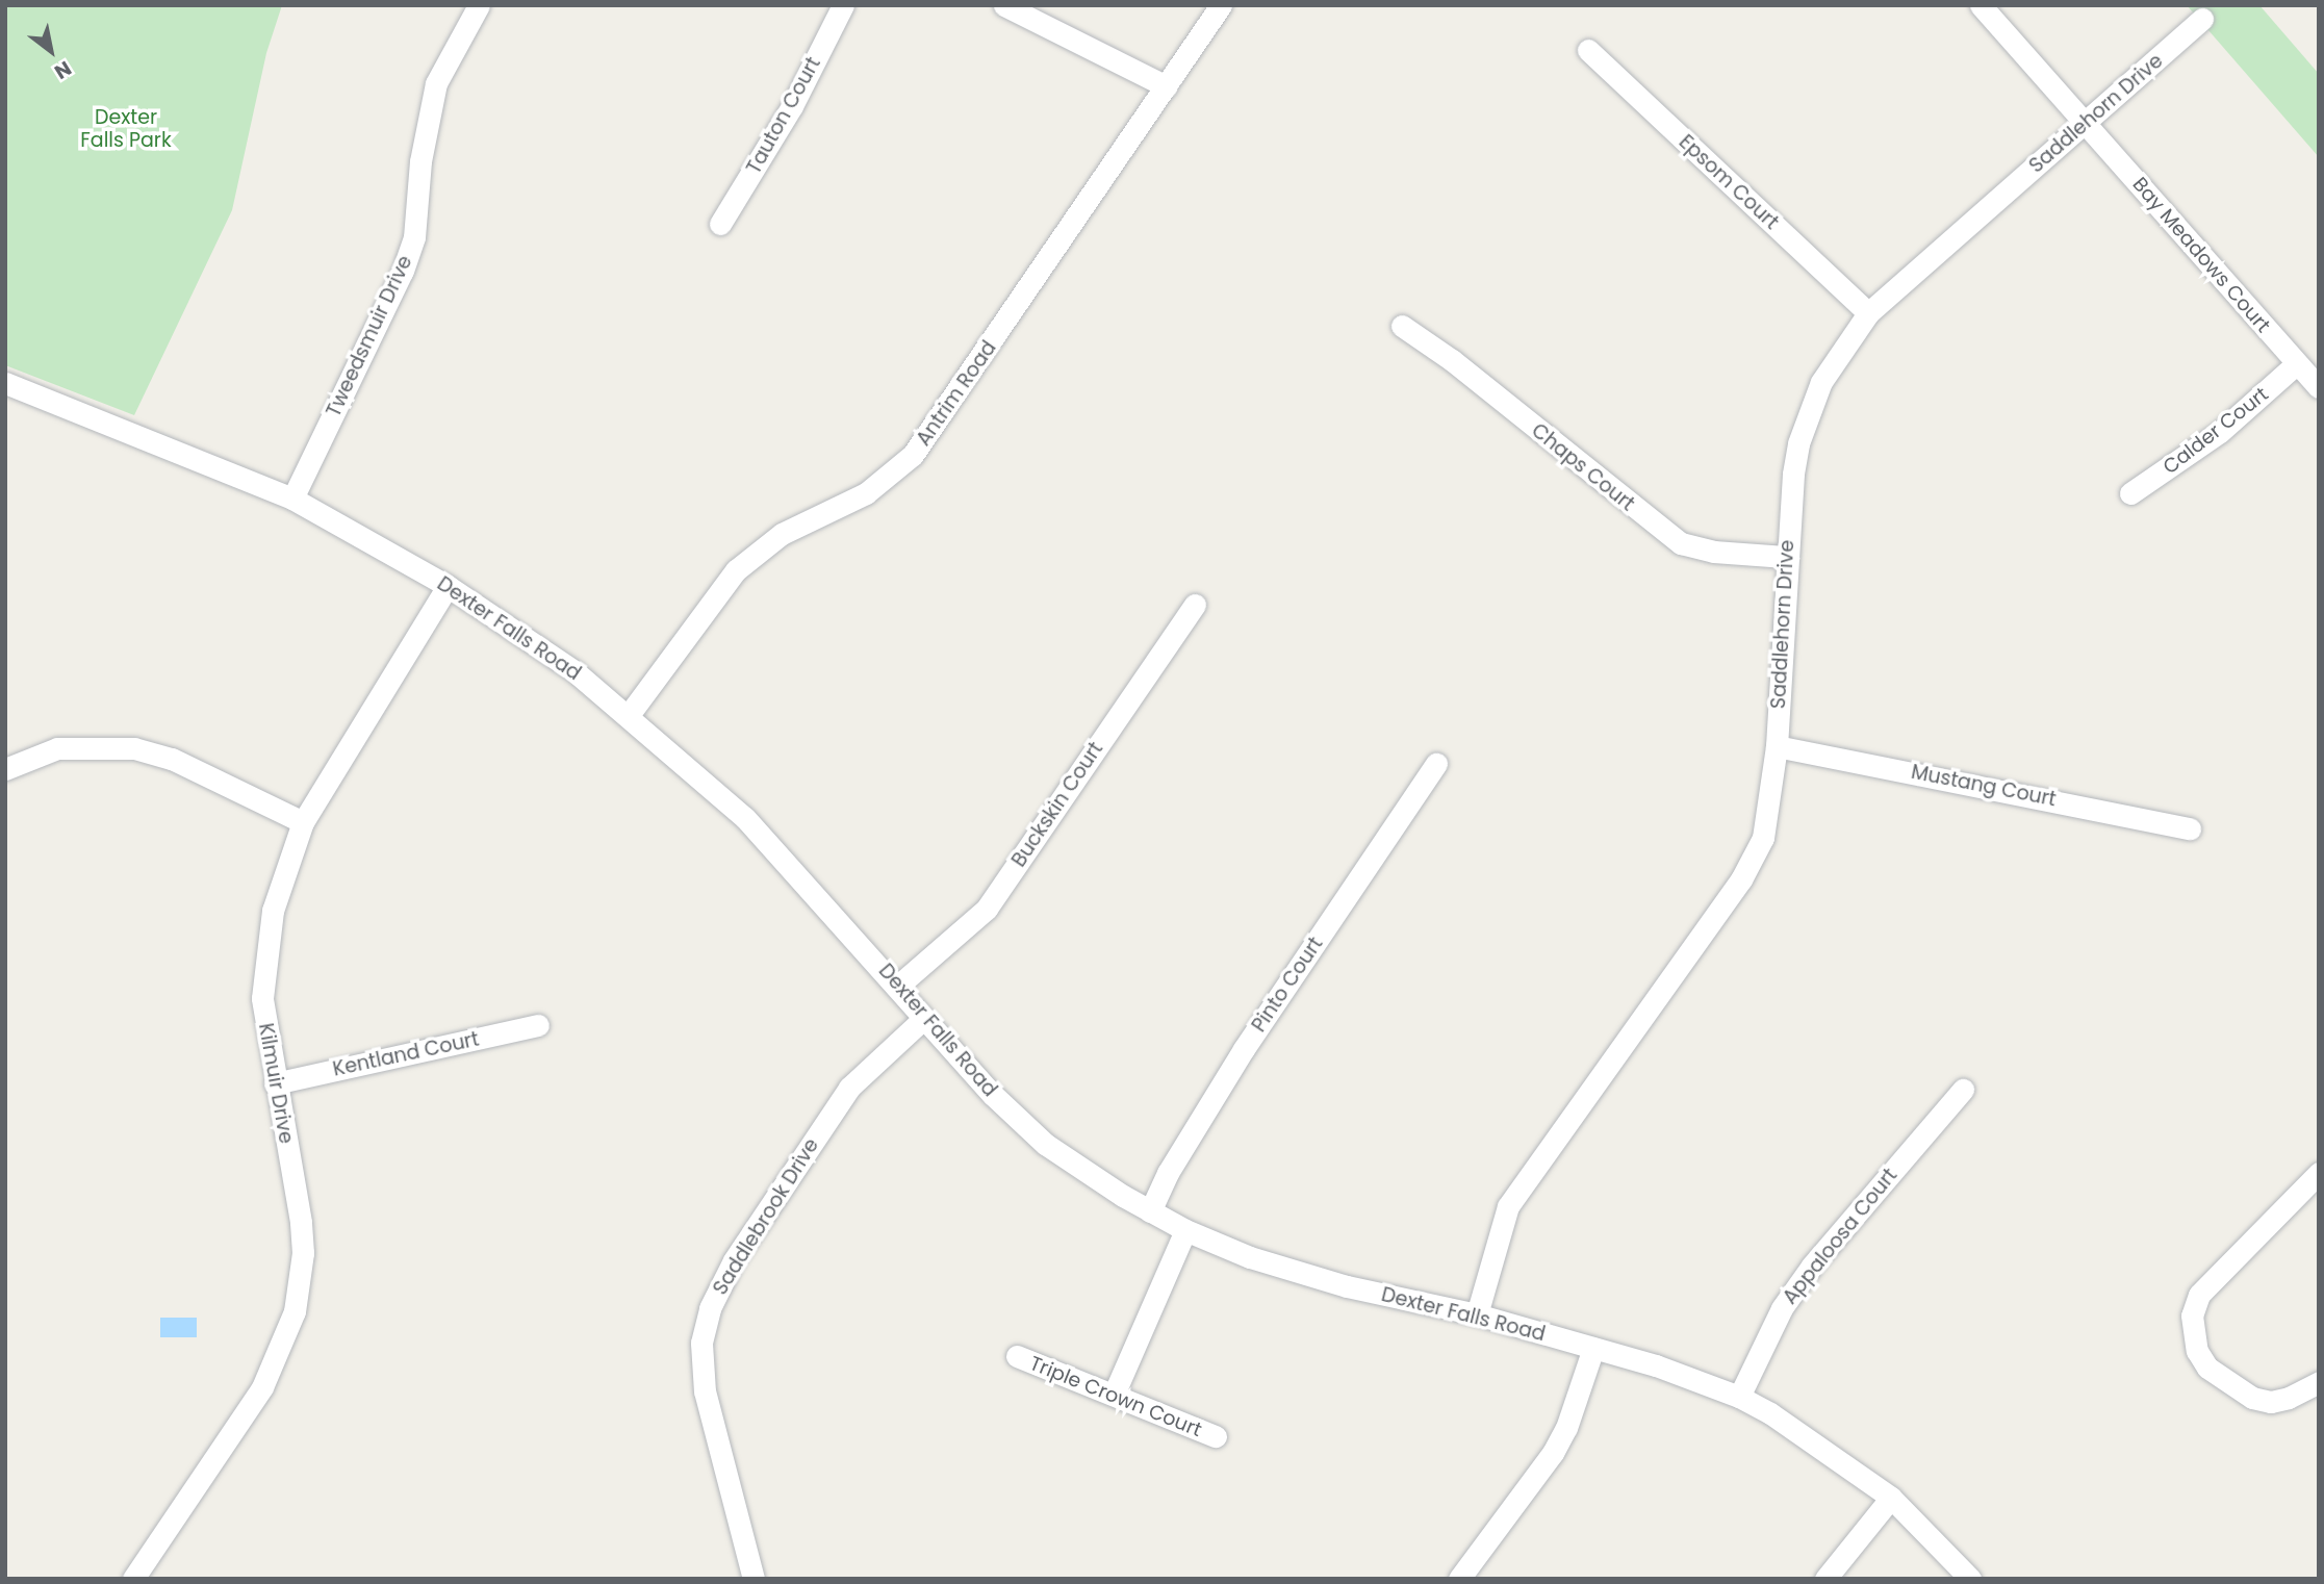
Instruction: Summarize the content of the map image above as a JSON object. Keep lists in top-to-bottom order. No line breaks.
{"streets":{"street":["Saddlehorn Drive","Tauton Court","Epsom Court","Bay Meadows Court","Tweedsmuir Drive","Antrim Road","Calder Court","Chaps Court","Dexter Falls Road","Mustang Court","Buckskin Court","Pinto Court","Kentland Court","Kilmuir Drive","Saddlebrook Drive","Appaloosa Court","Triple Crown Court"]},"crossings":[["Saddlehorn Drive","Epsom Court"],["Saddlehorn Drive","Bay Meadows Court"],["Saddlehorn Drive","Chaps Court"],["Saddlehorn Drive","Dexter Falls Road"],["Saddlehorn Drive","Mustang Court"],["Bay Meadows Court","Calder Court"],["Tweedsmuir Drive","Dexter Falls Road"],["Antrim Road","Dexter Falls Road"],["Dexter Falls Road","Buckskin Court"],["Dexter Falls Road","Pinto Court"],["Dexter Falls Road","Kilmuir Drive"],["Dexter Falls Road","Saddlebrook Drive"],["Dexter Falls Road","Appaloosa Court"],["Kentland Court","Kilmuir Drive"]],"parks":["Dexter Falls Park"],"north":"bottom right"}
